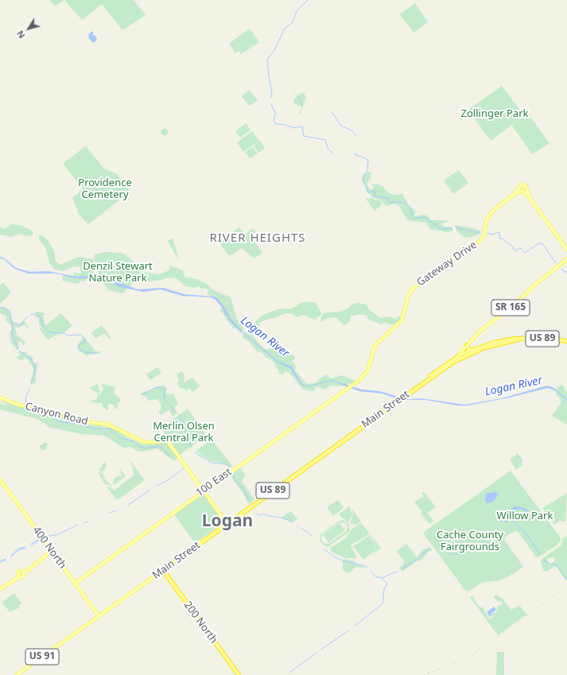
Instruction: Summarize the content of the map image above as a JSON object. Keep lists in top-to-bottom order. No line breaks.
{"streets":{"highway":["US 89","Main Street","200 North"],"main road":["Gateway Drive","SR 165","Canyon Road","100 East","400 North","US 91"]},"crossings":[["Gateway Drive","100 East"],["US 89","Main Street"],["Main Street","400 North"],["Main Street","200 North"],["Canyon Road","100 East"],["100 East","400 North"]],"districts":["RIVER HEIGHTS","Logan"],"water":["Logan River"],"parks":["Zollinger Park","Providence Cemetery","Denzil Stewart Nature Park","Merlin Olsen Central Park","Willow Park","Cache County Fairgrounds"],"north":"bottom left"}
